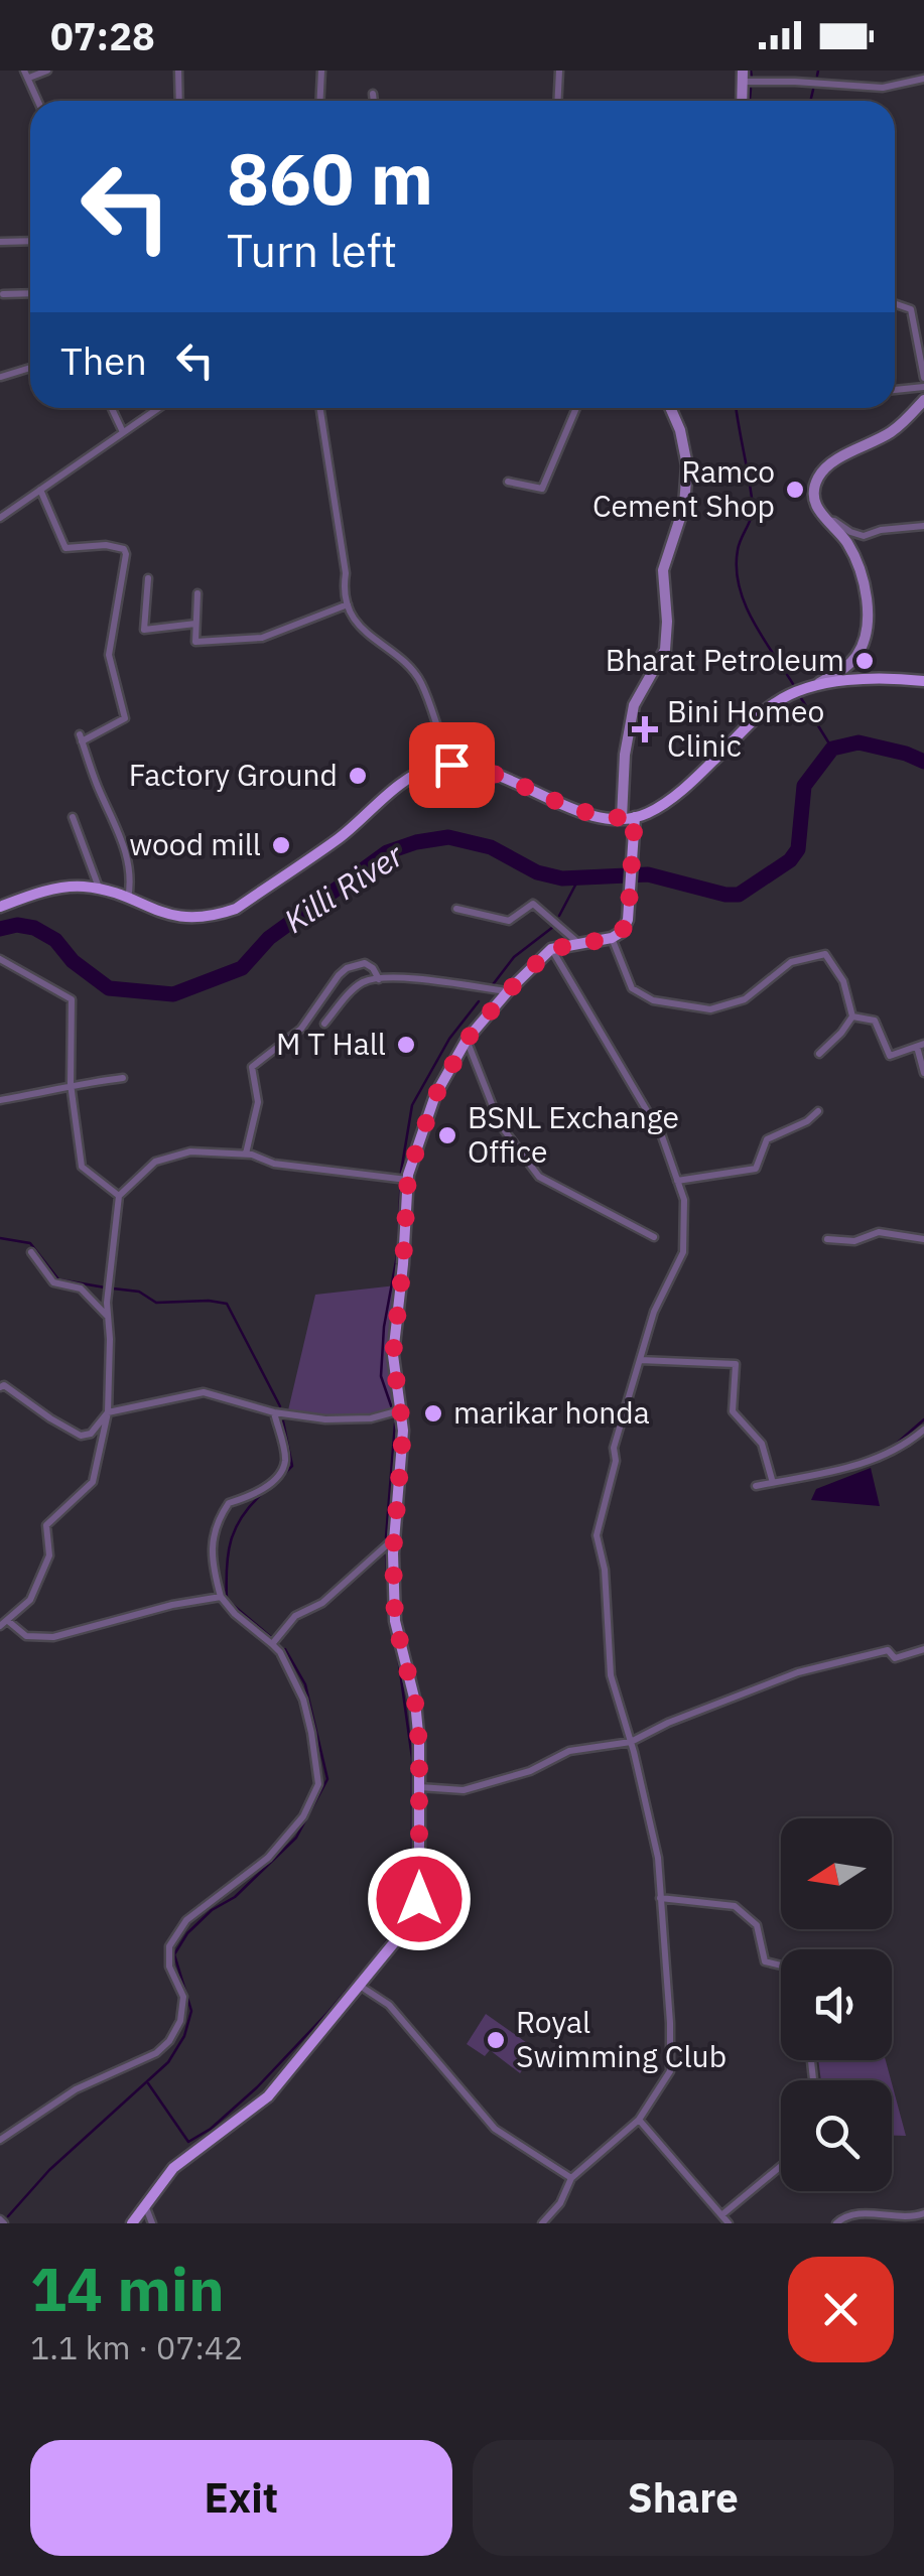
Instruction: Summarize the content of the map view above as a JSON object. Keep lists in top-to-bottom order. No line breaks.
{"water":["Killi River"],"places":{"other":["Ramco Cement Shop","Bharat Petroleum","Factory Ground","wood mill","M T Hall","BSNL Exchange Office","marikar honda","Royal Swimming Club"],"health":["Bini Homeo Clinic"]},"north":"left","page":{"status":"07:28","turn":["860 m","Turn left"],"then":"Then","heading":["14 min","1.1 km · 07:42"],"buttons":["Exit","Share"]}}
